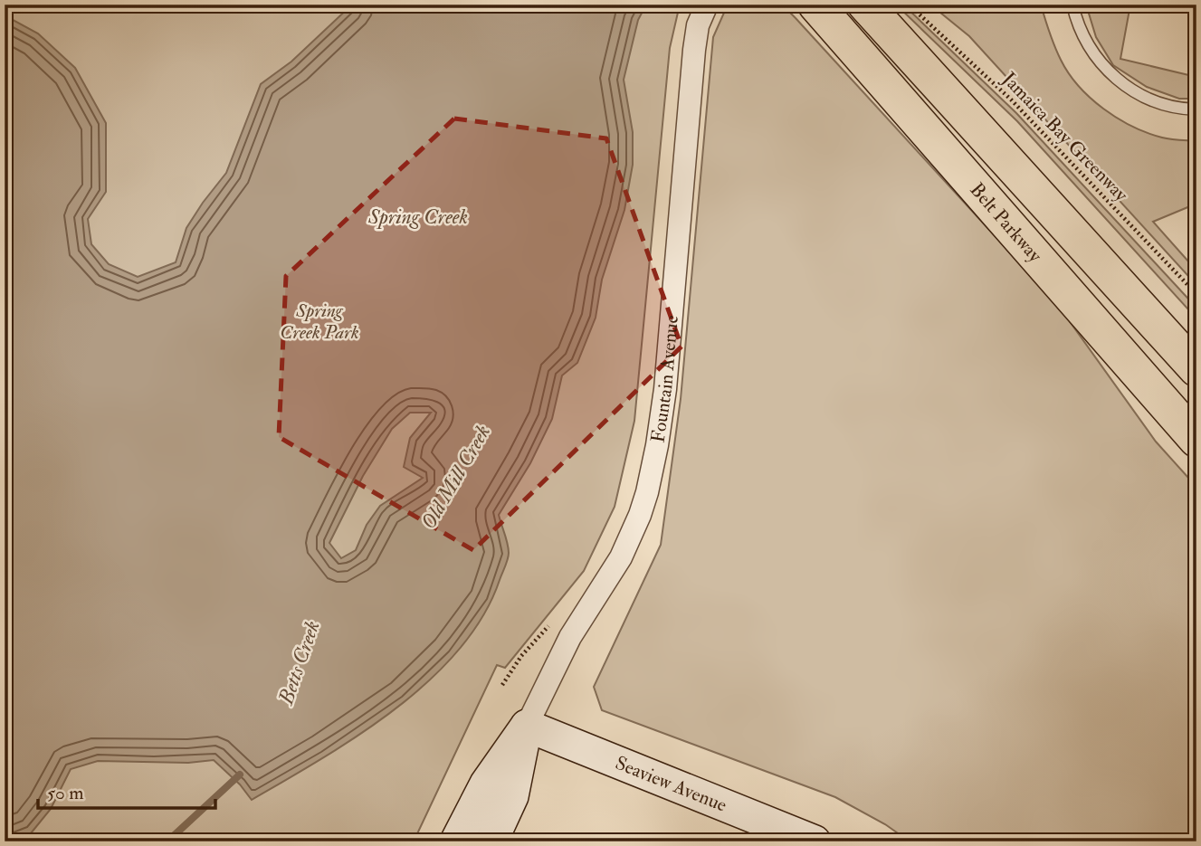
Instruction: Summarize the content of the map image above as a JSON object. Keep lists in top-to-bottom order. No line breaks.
{"streets":{"highway":["Belt Parkway"],"main road":["Fountain Avenue","Seaview Avenue"],"path":["Jamaica Bay Greenway"]},"crossings":[["Fountain Avenue","Seaview Avenue"]],"water":["Spring Creek","Old Mill Creek","Betts Creek"],"parks":["Spring Creek Park"],"scale_bar":"50 m"}
